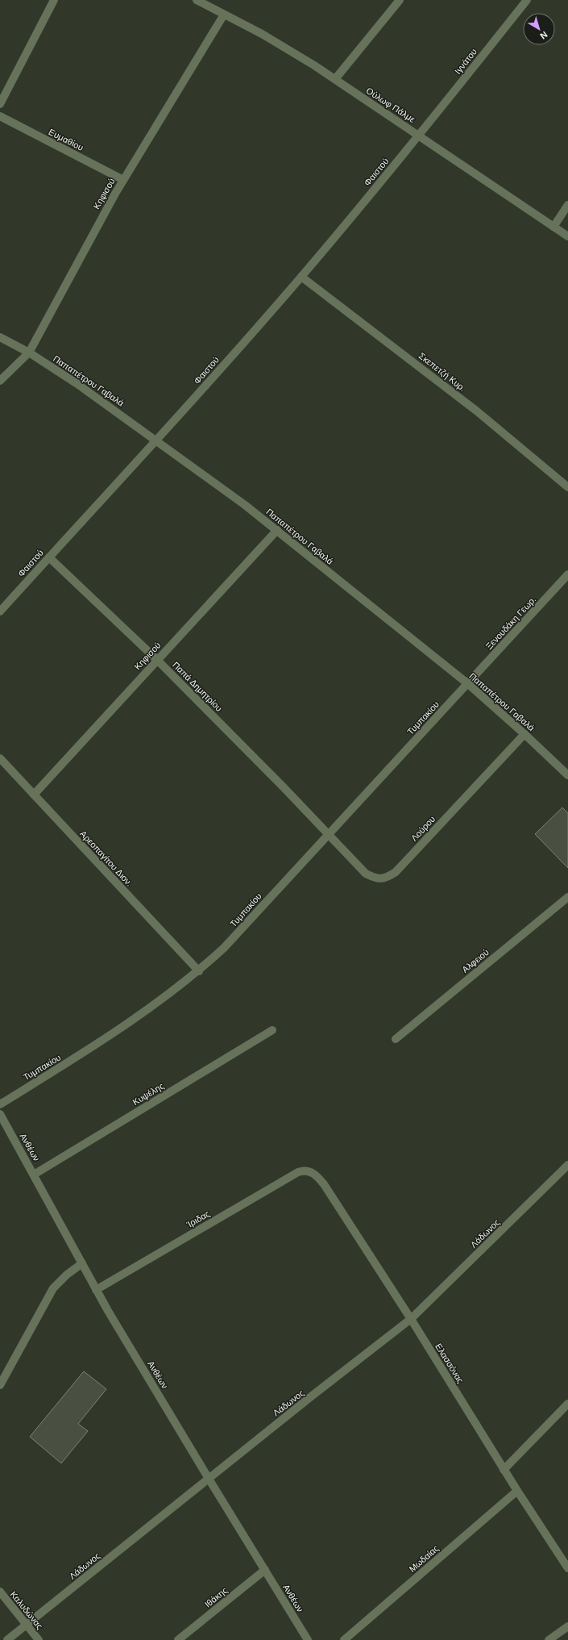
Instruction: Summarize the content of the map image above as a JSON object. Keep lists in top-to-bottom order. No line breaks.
{"streets":{"street":["Ιγνάτου","Ούλωφ Πάλμε","Ευμαθίου","Φαιστού","Κηφισού","Σκεπετζή Κυρ.","Παπαπέτρου Γαβαλά","Ξενουδάκη Γεωρ.","Παπά Δημητρίου","Τυμπακίου","Λούρου","Αρεοπαγίτου Διον.","Αλφειού","Κυψέλης","Ανθέων","Ίριδας","Λάδωνος","Ελασσόνας","Μωδαίας","Ιθάκης","Καλυδώνας"]},"crossings":[["Ιγνάτου","Ούλωφ Πάλμε"],["Ιγνάτου","Φαιστού"],["Ούλωφ Πάλμε","Φαιστού"],["Ούλωφ Πάλμε","Κηφισού"],["Ευμαθίου","Κηφισού"],["Φαιστού","Σκεπετζή Κυρ."],["Φαιστού","Παπαπέτρου Γαβαλά"],["Φαιστού","Παπά Δημητρίου"],["Κηφισού","Παπαπέτρου Γαβαλά"],["Κηφισού","Παπά Δημητρίου"],["Κηφισού","Αρεοπαγίτου Διον."],["Παπαπέτρου Γαβαλά","Ξενουδάκη Γεωρ."],["Παπαπέτρου Γαβαλά","Τυμπακίου"],["Παπαπέτρου Γαβαλά","Λούρου"],["Ξενουδάκη Γεωρ.","Τυμπακίου"],["Παπά Δημητρίου","Τυμπακίου"],["Παπά Δημητρίου","Λούρου"],["Τυμπακίου","Λούρου"],["Τυμπακίου","Αρεοπαγίτου Διον."],["Κυψέλης","Ανθέων"],["Ανθέων","Ίριδας"],["Ανθέων","Λάδωνος"],["Ανθέων","Ιθάκης"],["Ίριδας","Ελασσόνας"],["Λάδωνος","Ελασσόνας"],["Λάδωνος","Καλυδώνας"],["Ελασσόνας","Μωδαίας"]],"north":"bottom right"}
